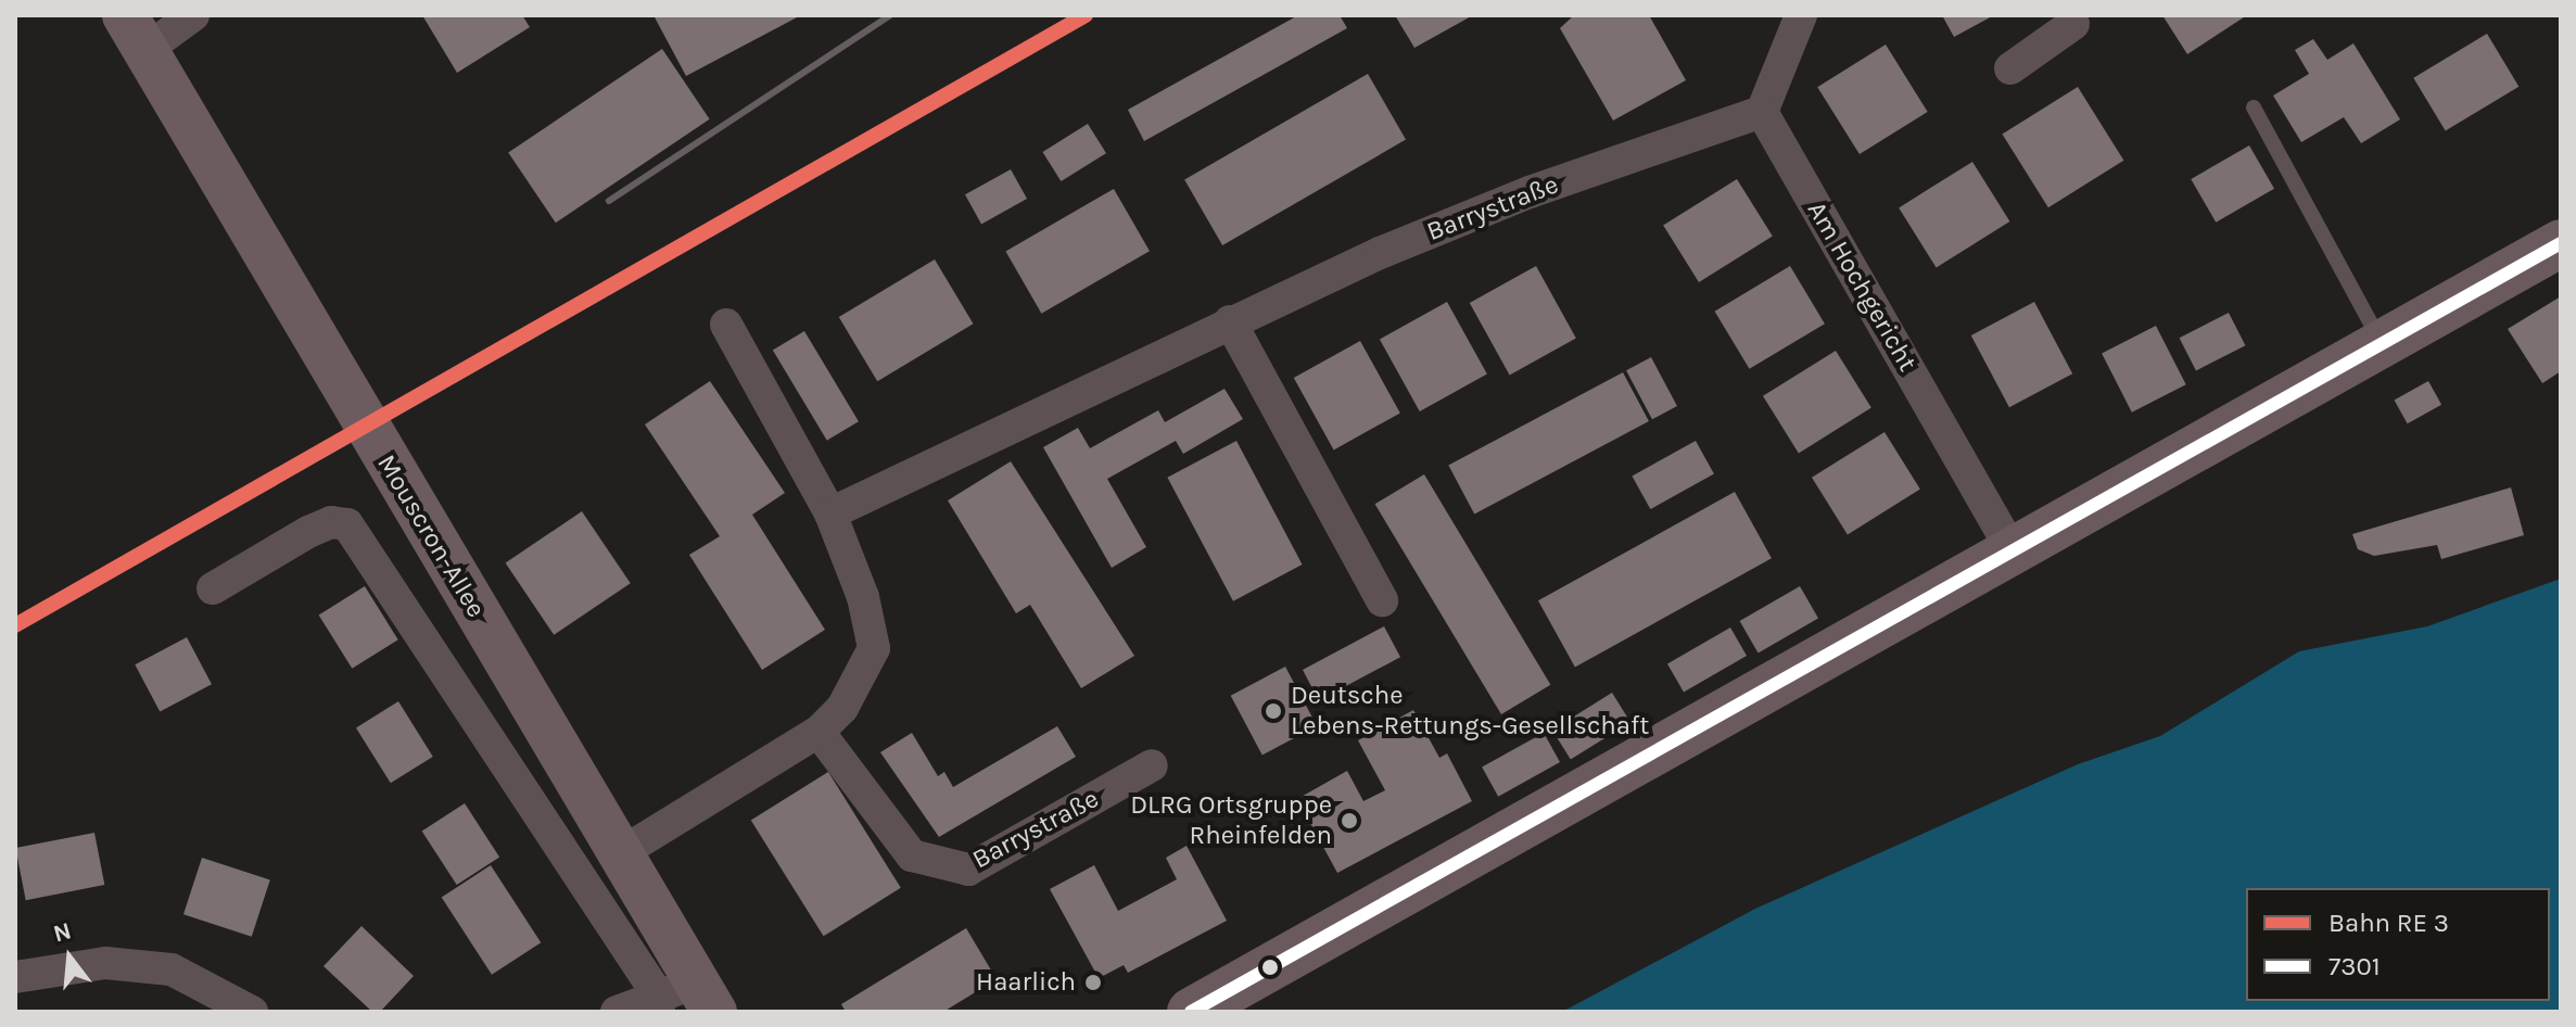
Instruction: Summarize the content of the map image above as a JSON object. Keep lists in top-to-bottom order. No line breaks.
{"streets":{"street":["Barrystraße","Am Hochgericht","Mouscron-Allee"]},"crossings":[["Barrystraße","Am Hochgericht"]],"places":["Deutsche Lebens-Rettungs-Gesellschaft","DLRG Ortsgruppe Rheinfelden","Haarlich"],"lines":["transit line 7301"],"legend":["Bahn RE 3","7301"],"north":"top"}
